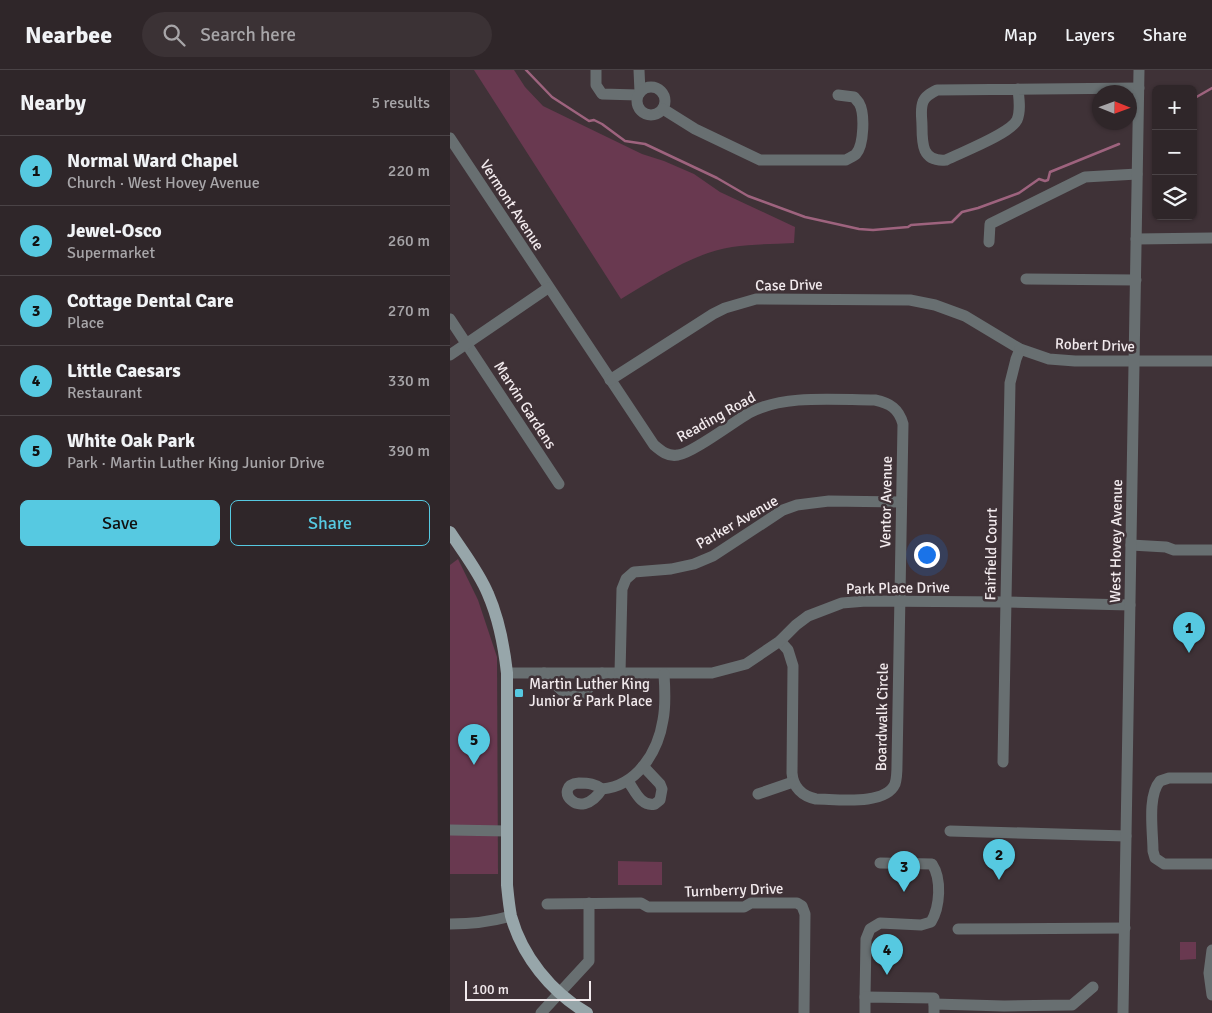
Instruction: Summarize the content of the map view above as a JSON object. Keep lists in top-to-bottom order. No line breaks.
{"streets":{"street":["Vermont Avenue","Case Drive","Robert Drive","Marvin Gardens","Reading Road","Ventor Avenue","Parker Avenue","West Hovey Avenue","Fairfield Court","Park Place Drive","Boardwalk Circle","Turnberry Drive"]},"crossings":[["Vermont Avenue","Reading Road"],["Case Drive","Robert Drive"],["Case Drive","Reading Road"],["Robert Drive","West Hovey Avenue"],["Robert Drive","Fairfield Court"],["Reading Road","Ventor Avenue"],["Ventor Avenue","Parker Avenue"],["Ventor Avenue","Park Place Drive"],["Ventor Avenue","Boardwalk Circle"],["Parker Avenue","Park Place Drive"],["West Hovey Avenue","Park Place Drive"],["Fairfield Court","Park Place Drive"],["Park Place Drive","Boardwalk Circle"]],"places":{"transit":["Martin Luther King Junior & Park Place"]},"scale_bar":"100 m","north":"right","page":{"header":"Nearbee","search":"Search here","nav":["Map","Layers","Share"],"heading":["Nearby","5 results"],"map_buttons":["+","−"],"list":[{"mark":"1","name":"Normal Ward Chapel","note":"Church · West Hovey Avenue","value":"220 m"},{"mark":"2","name":"Jewel-Osco","note":"Supermarket","value":"260 m"},{"mark":"3","name":"Cottage Dental Care","note":"Place","value":"270 m"},{"mark":"4","name":"Little Caesars","note":"Restaurant","value":"330 m"},{"mark":"5","name":"White Oak Park","note":"Park · Martin Luther King Junior Drive","value":"390 m"}],"buttons":["Save","Share"],"pins":["1","5","2","3","4"],"scale":"100 m"}}
